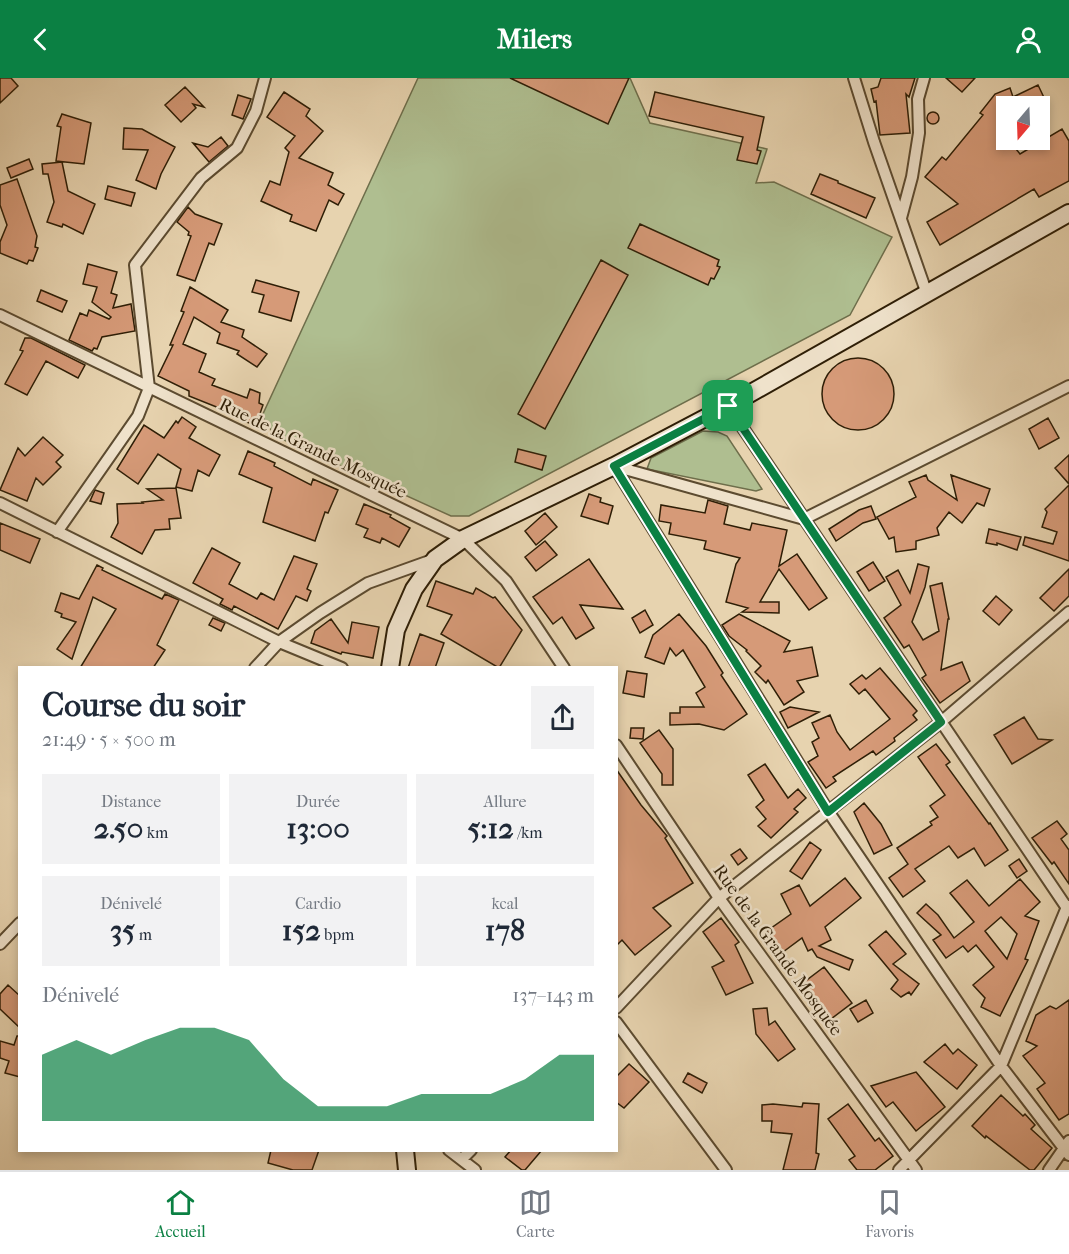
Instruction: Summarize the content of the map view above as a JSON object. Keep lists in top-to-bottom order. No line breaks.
{"streets":{"street":["Rue de la Grande Mosquée"]},"north":"bottom","page":{"header":"Milers","heading":["Course du soir","21:49 · 5 × 500 m"],"stats":[["Distance","2.50 km"],["Durée","13:00"],["Allure","5:12 /km"],["Dénivelé","35 m"],["Cardio","152 bpm"],["kcal","178"]],"chart":["Dénivelé","137–143 m"],"tabs":["Accueil","Carte","Favoris"]}}
